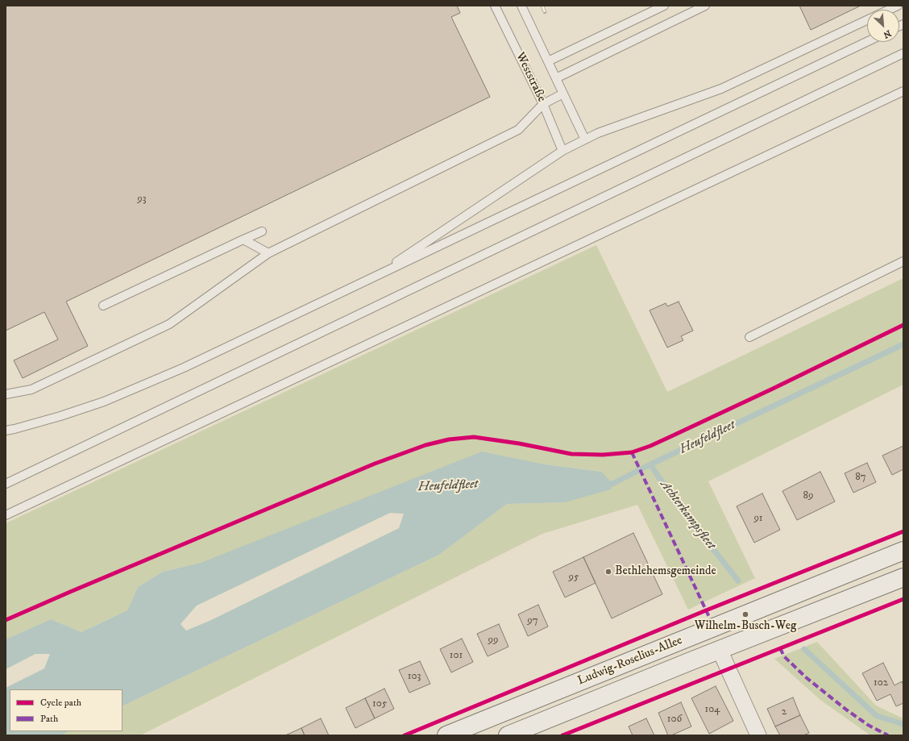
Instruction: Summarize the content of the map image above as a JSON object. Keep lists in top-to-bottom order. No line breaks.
{"streets":{"main road":["Ludwig-Roselius-Allee"],"lane":["Weststraße"]},"water":["Heufeldfleet","Achterkampsfleet"],"places":["Bethlehemsgemeinde","Wilhelm-Busch-Weg"],"house_numbers":["93","87","89","91","95","97","99","101","103","102","105","104","2","106"],"legend":["Cycle path","Path"],"north":"bottom right"}
